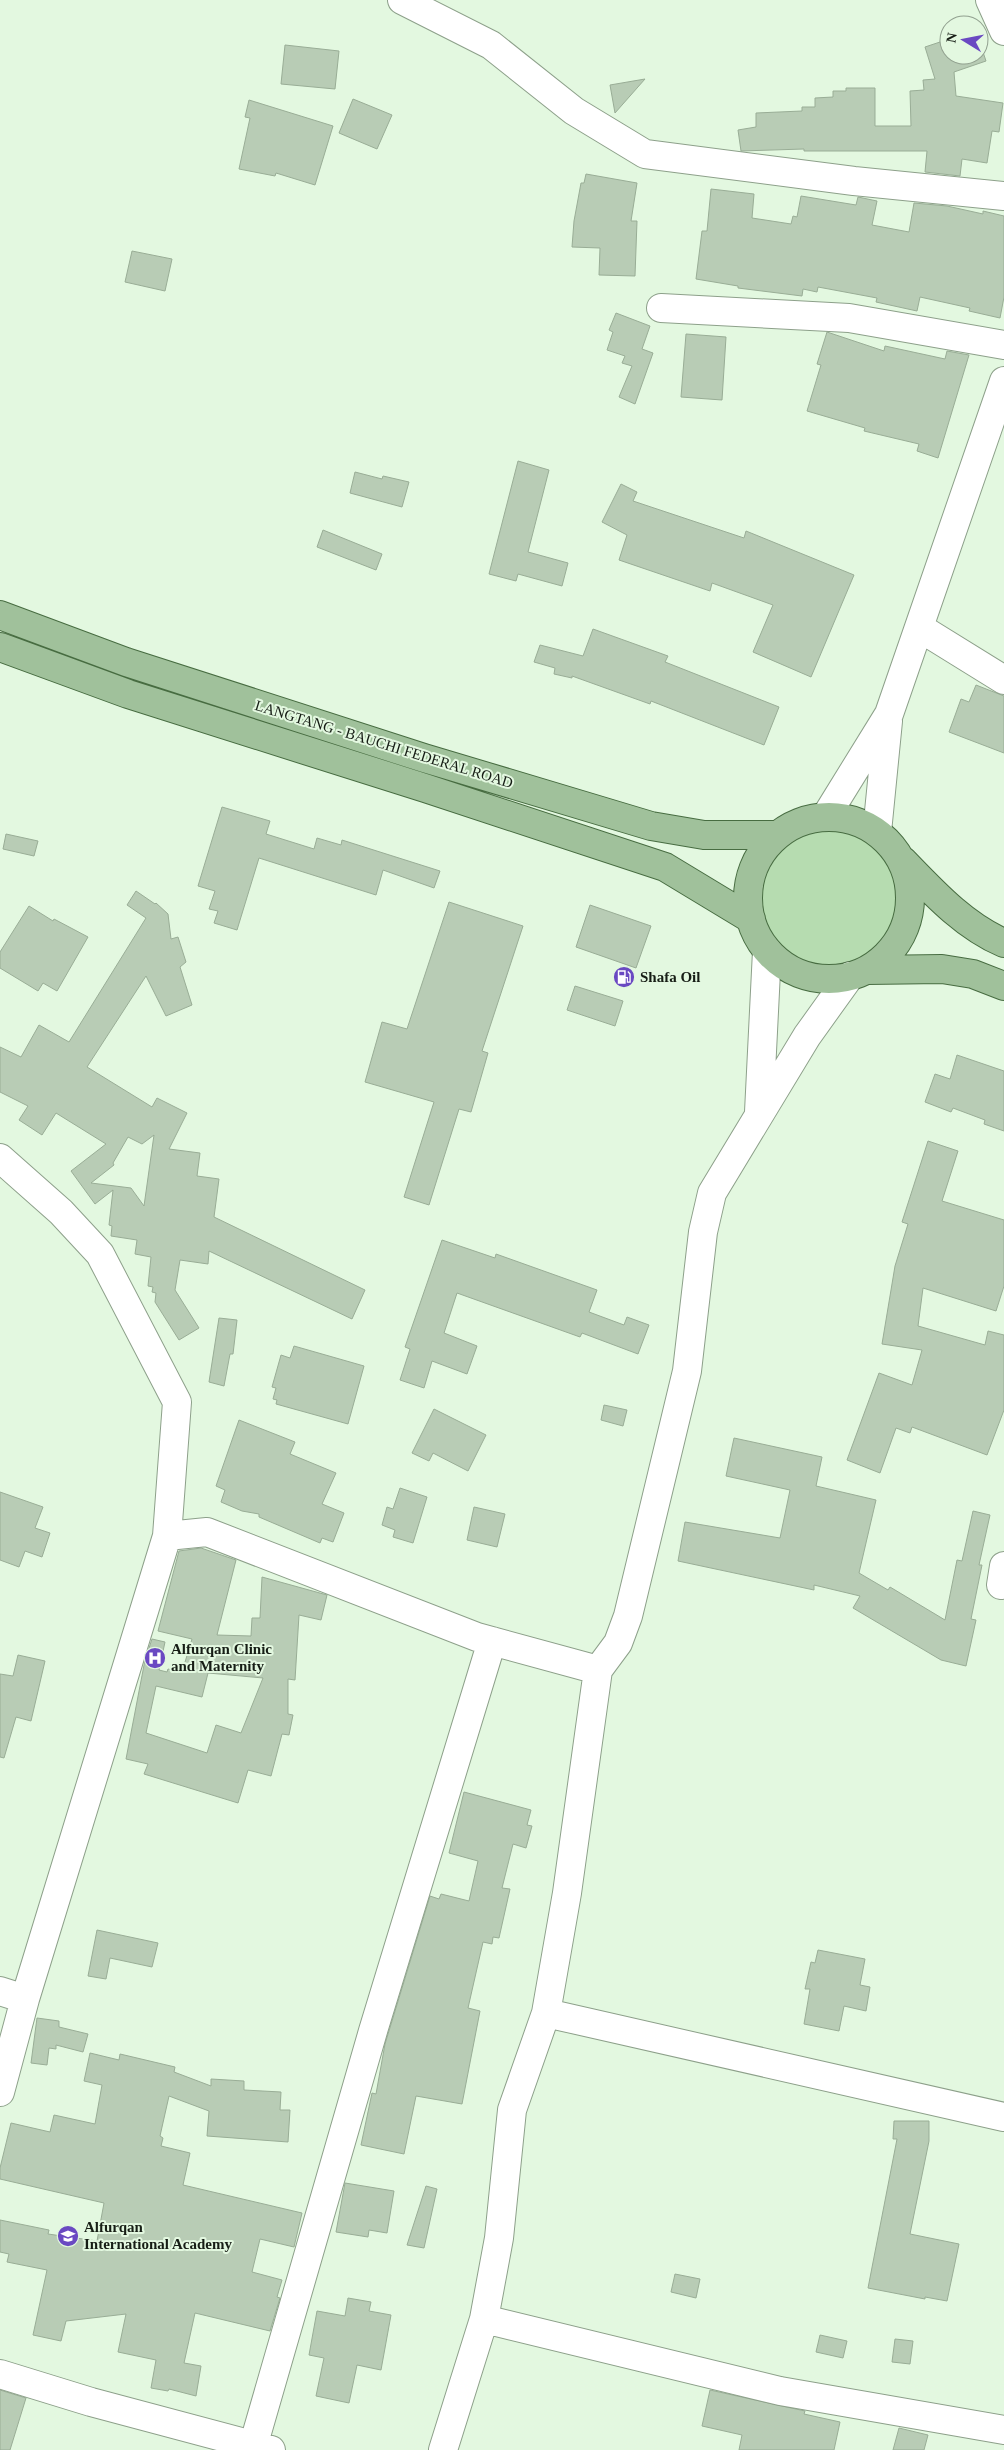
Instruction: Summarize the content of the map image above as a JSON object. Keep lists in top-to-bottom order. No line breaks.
{"streets":{"main road":["LANGTANG - BAUCHI FEDERAL ROAD"]},"places":{"fuel station":["Shafa Oil"],"hospital":["Alfurqan Clinic and Maternity"],"school or university":["Alfurqan International Academy"]},"north":"left"}
